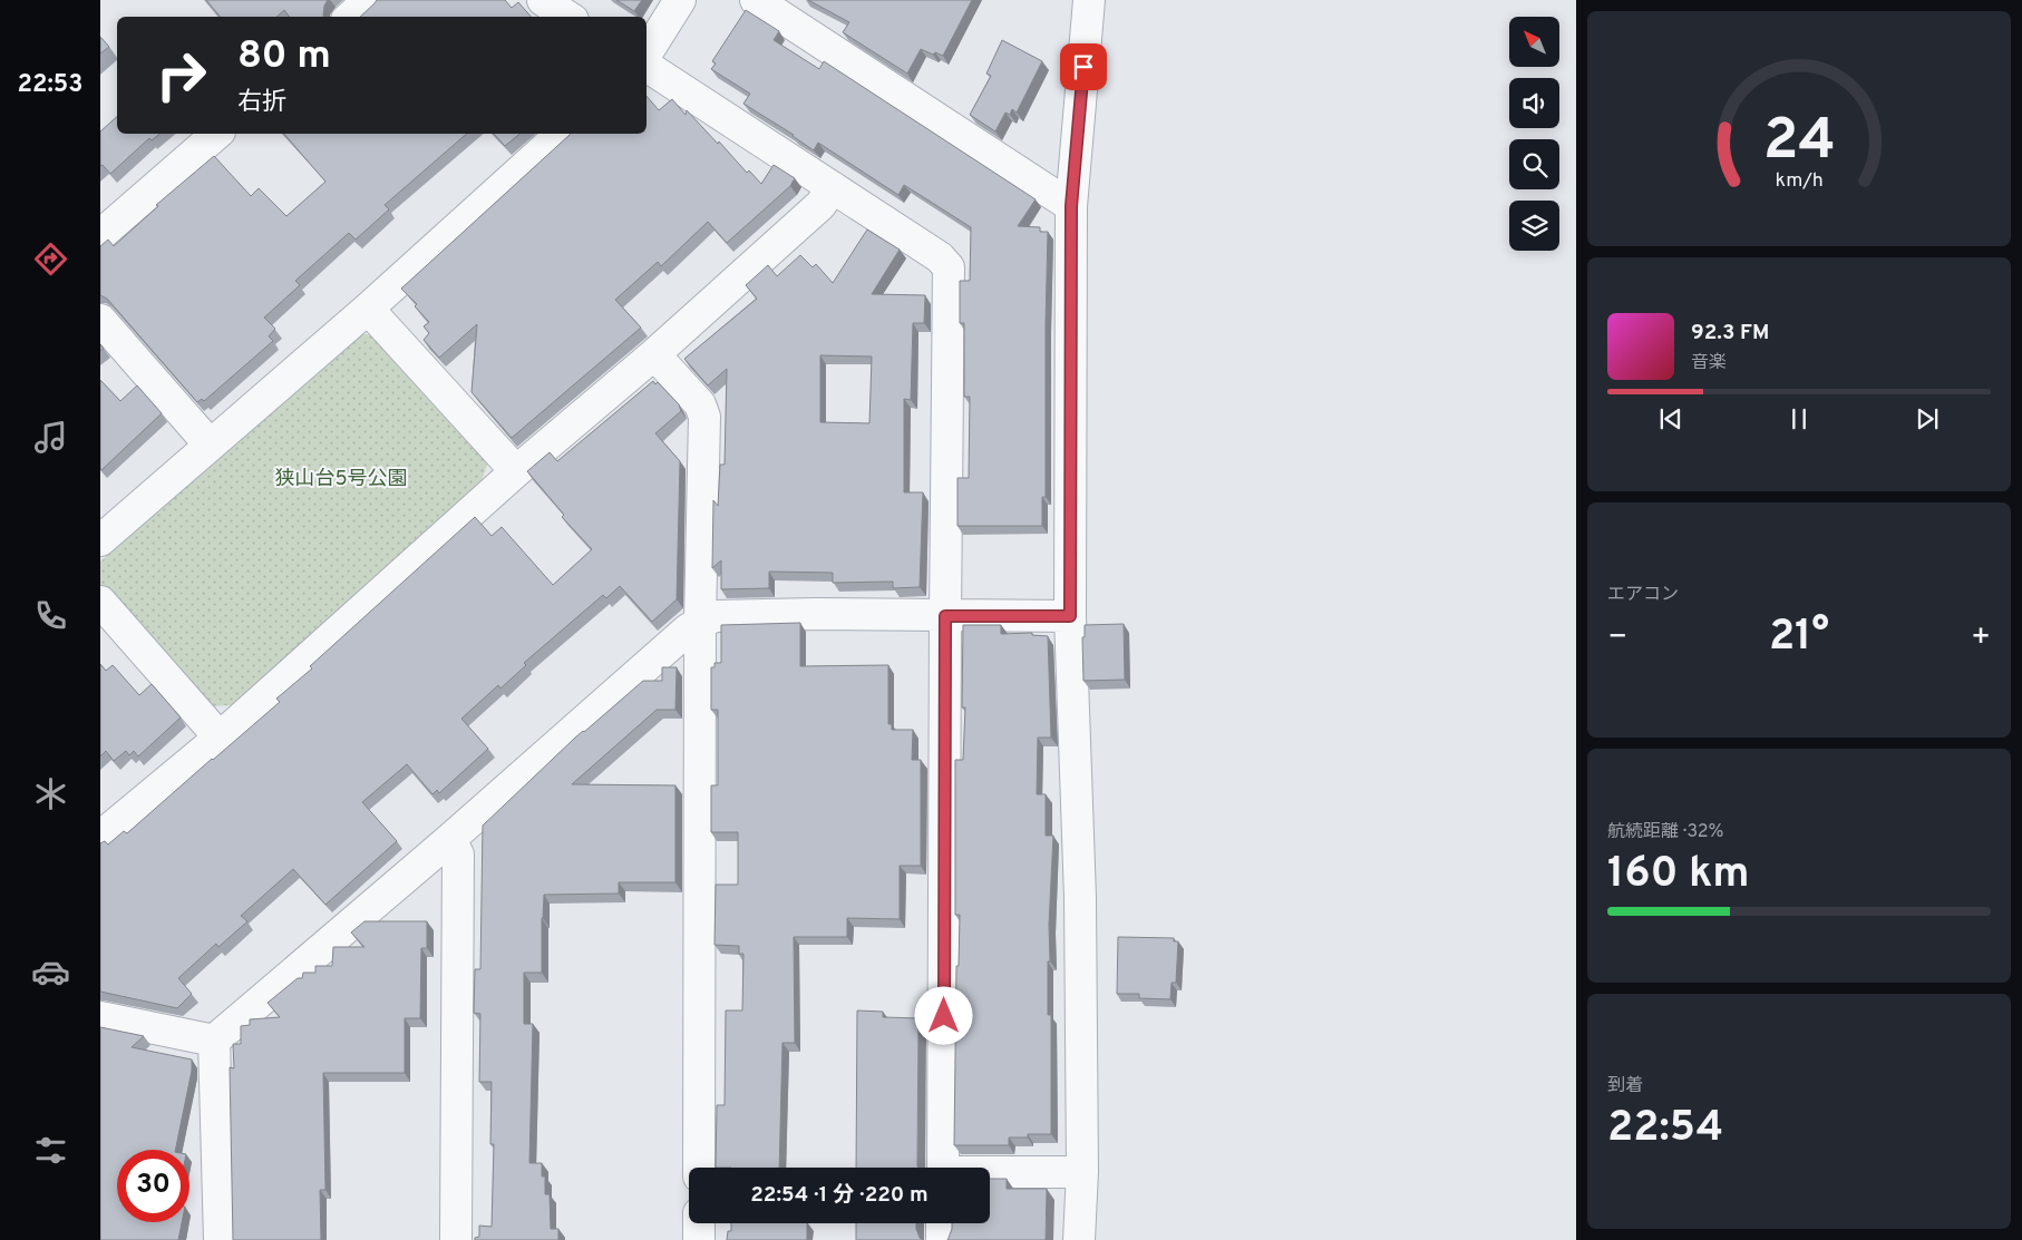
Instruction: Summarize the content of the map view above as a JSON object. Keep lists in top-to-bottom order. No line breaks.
{"parks":["狭山台5号公園"],"north":"top left","page":{"tabs":"22:53","turn":["80 m","右折"],"song":["92.3 FM","音楽"],"tile":["エアコン",["航続距離 · 32%","160 km"],["到着","22:54"]],"heat":["−","21°","+"],"limit":"30","trip":"22:54 · 1 分 · 220 m","gauge":["24","km/h"]}}
